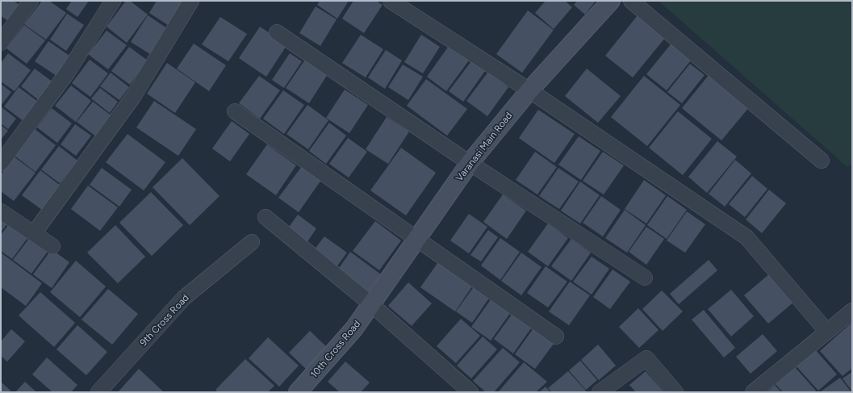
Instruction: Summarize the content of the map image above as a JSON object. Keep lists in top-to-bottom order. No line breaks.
{"streets":{"street":["Varanasi Main Road","9th Cross Road","10th Cross Road"]},"crossings":[["Varanasi Main Road","10th Cross Road"]]}
